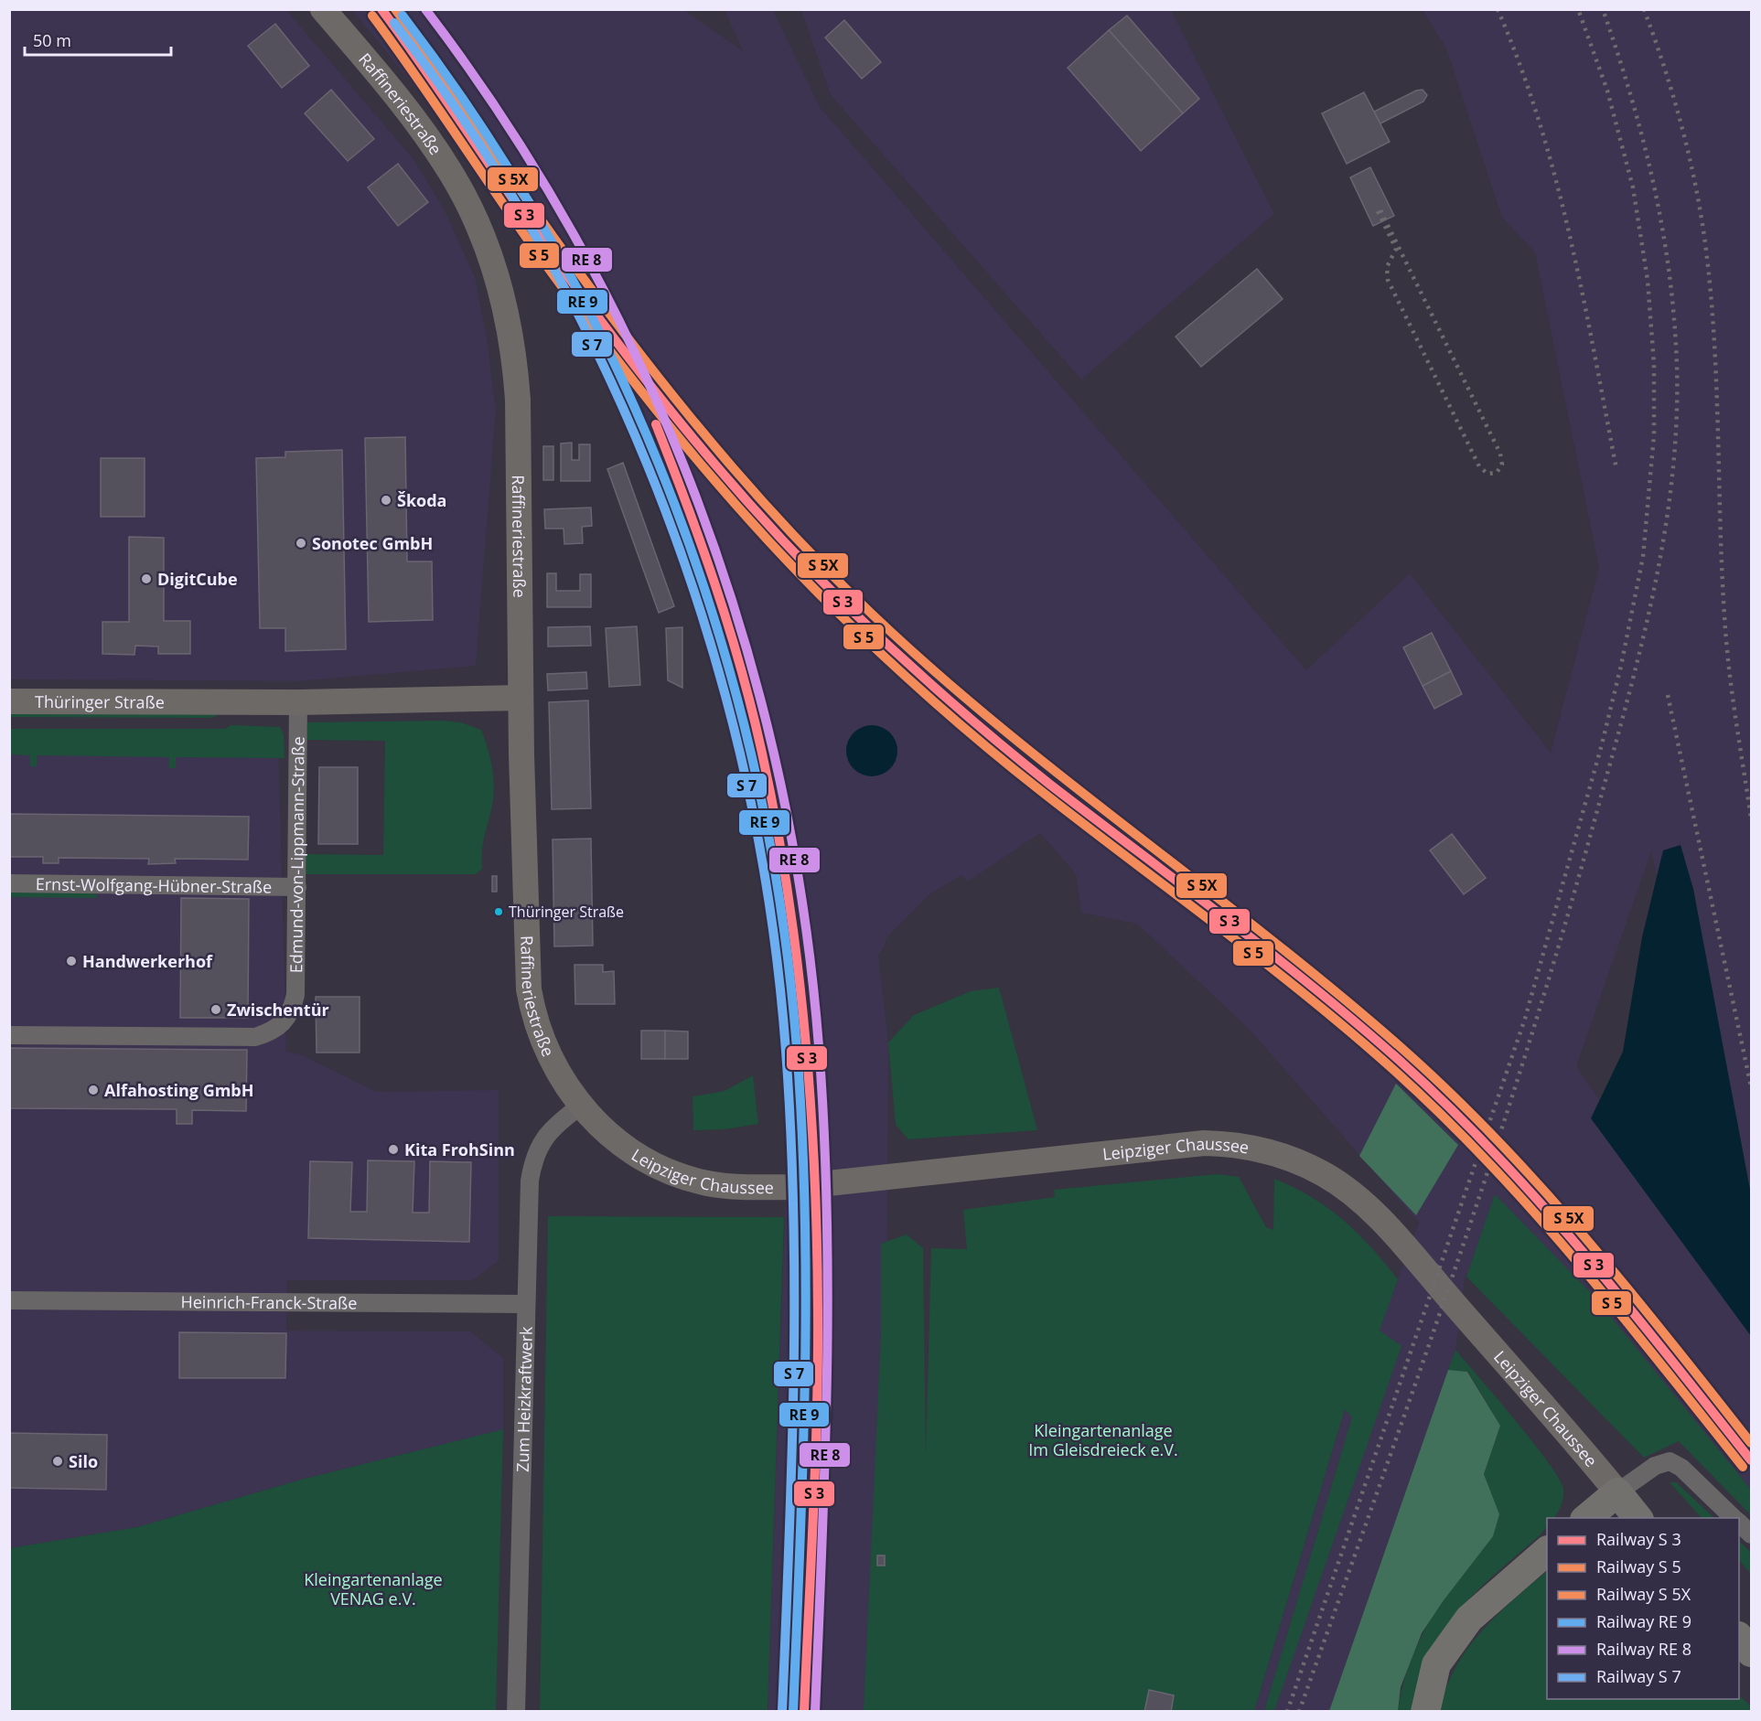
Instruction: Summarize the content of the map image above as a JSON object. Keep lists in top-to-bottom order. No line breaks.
{"streets":{"main road":["Raffineriestraße","Thüringer Straße","Leipziger Chaussee"],"street":["Edmund-von-Lippmann-Straße","Ernst-Wolfgang-Hübner-Straße","Heinrich-Franck-Straße","Zum Heizkraftwerk"]},"crossings":[["Raffineriestraße","Thüringer Straße"],["Raffineriestraße","Leipziger Chaussee"],["Raffineriestraße","Zum Heizkraftwerk"],["Thüringer Straße","Edmund-von-Lippmann-Straße"],["Edmund-von-Lippmann-Straße","Ernst-Wolfgang-Hübner-Straße"],["Leipziger Chaussee","Zum Heizkraftwerk"],["Heinrich-Franck-Straße","Zum Heizkraftwerk"]],"parks":["Kleingartenanlage Im Gleisdreieck e.V.","Kleingartenanlage VENAG e.V."],"places":["Škoda","Sonotec GmbH","DigitCube","Thüringer Straße","Handwerkerhof","Zwischentür","Alfahosting GmbH","Kita FrohSinn","Silo"],"legend":["Railway S 3","Railway S 5","Railway S 5X","Railway RE 9","Railway RE 8","Railway S 7"],"scale_bar":"50 m"}
